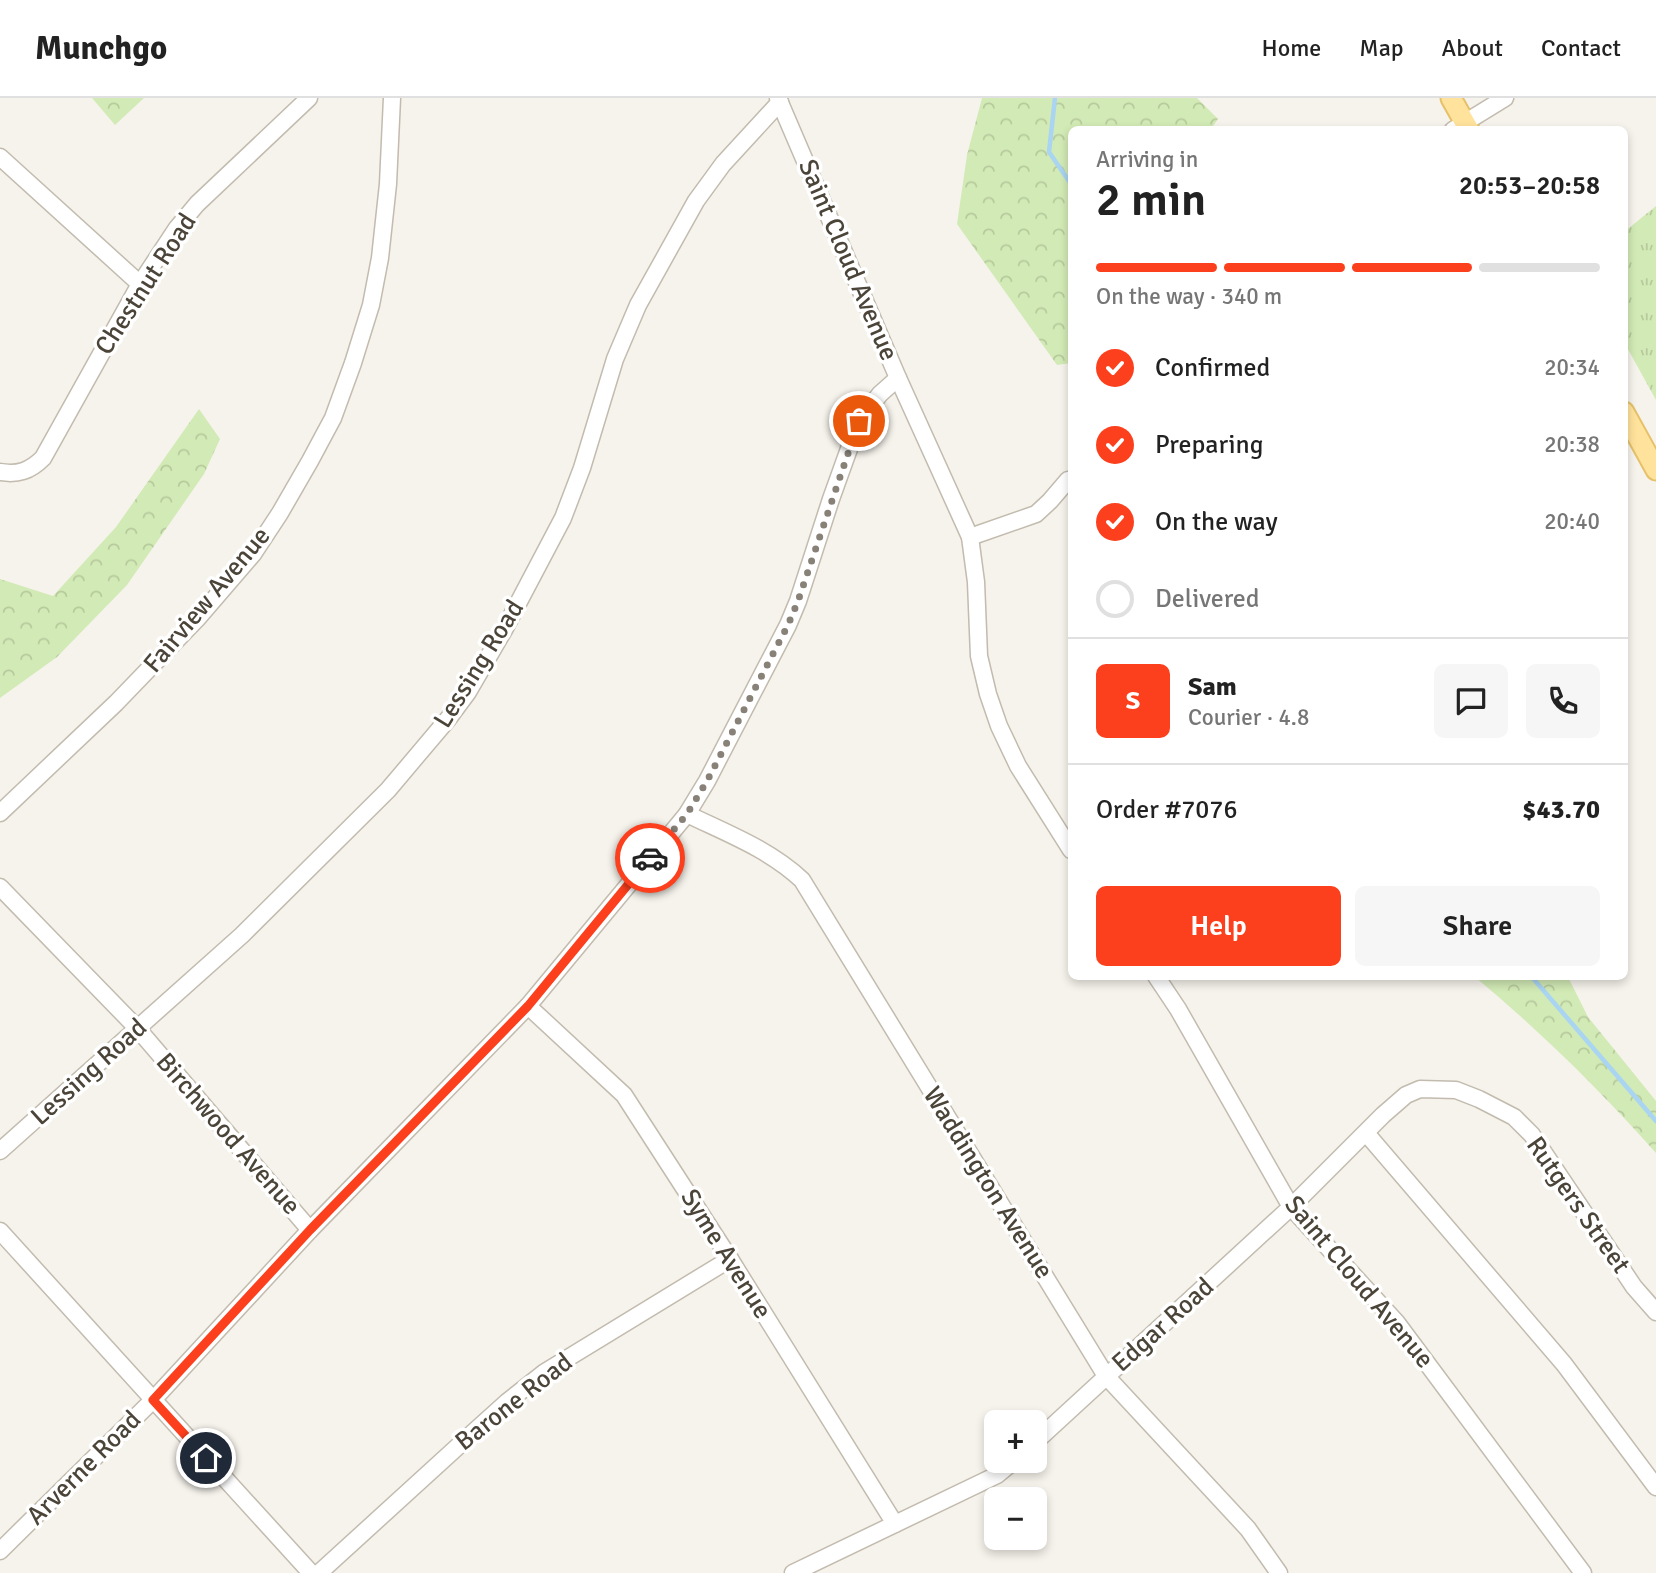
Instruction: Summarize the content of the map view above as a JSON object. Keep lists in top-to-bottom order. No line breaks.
{"streets":{"street":["Saint Cloud Avenue","Chestnut Road","Fairview Avenue","Lessing Road","Birchwood Avenue","Waddington Avenue","Rutgers Street","Syme Avenue","Edgar Road","Barone Road","Arverne Road"]},"crossings":[["Saint Cloud Avenue","Lessing Road"],["Saint Cloud Avenue","Rutgers Street"],["Saint Cloud Avenue","Edgar Road"],["Saint Cloud Avenue","Arverne Road"],["Lessing Road","Birchwood Avenue"],["Birchwood Avenue","Arverne Road"],["Waddington Avenue","Edgar Road"],["Waddington Avenue","Arverne Road"],["Rutgers Street","Edgar Road"],["Syme Avenue","Barone Road"],["Syme Avenue","Arverne Road"]],"page":{"header":"Munchgo","nav":["Home","Map","About","Contact"],"heading":["2 min","Arriving in","20:53–20:58"],"panel":["Sam","Courier · 4.8","Order #7076","$43.70"],"bar":"On the way · 340 m","list":[["Confirmed","20:34"],["Preparing","20:38"],["On the way","20:40"],"Delivered"],"round":"S","buttons":["Help","Share"],"map_buttons":["+","−"]}}
